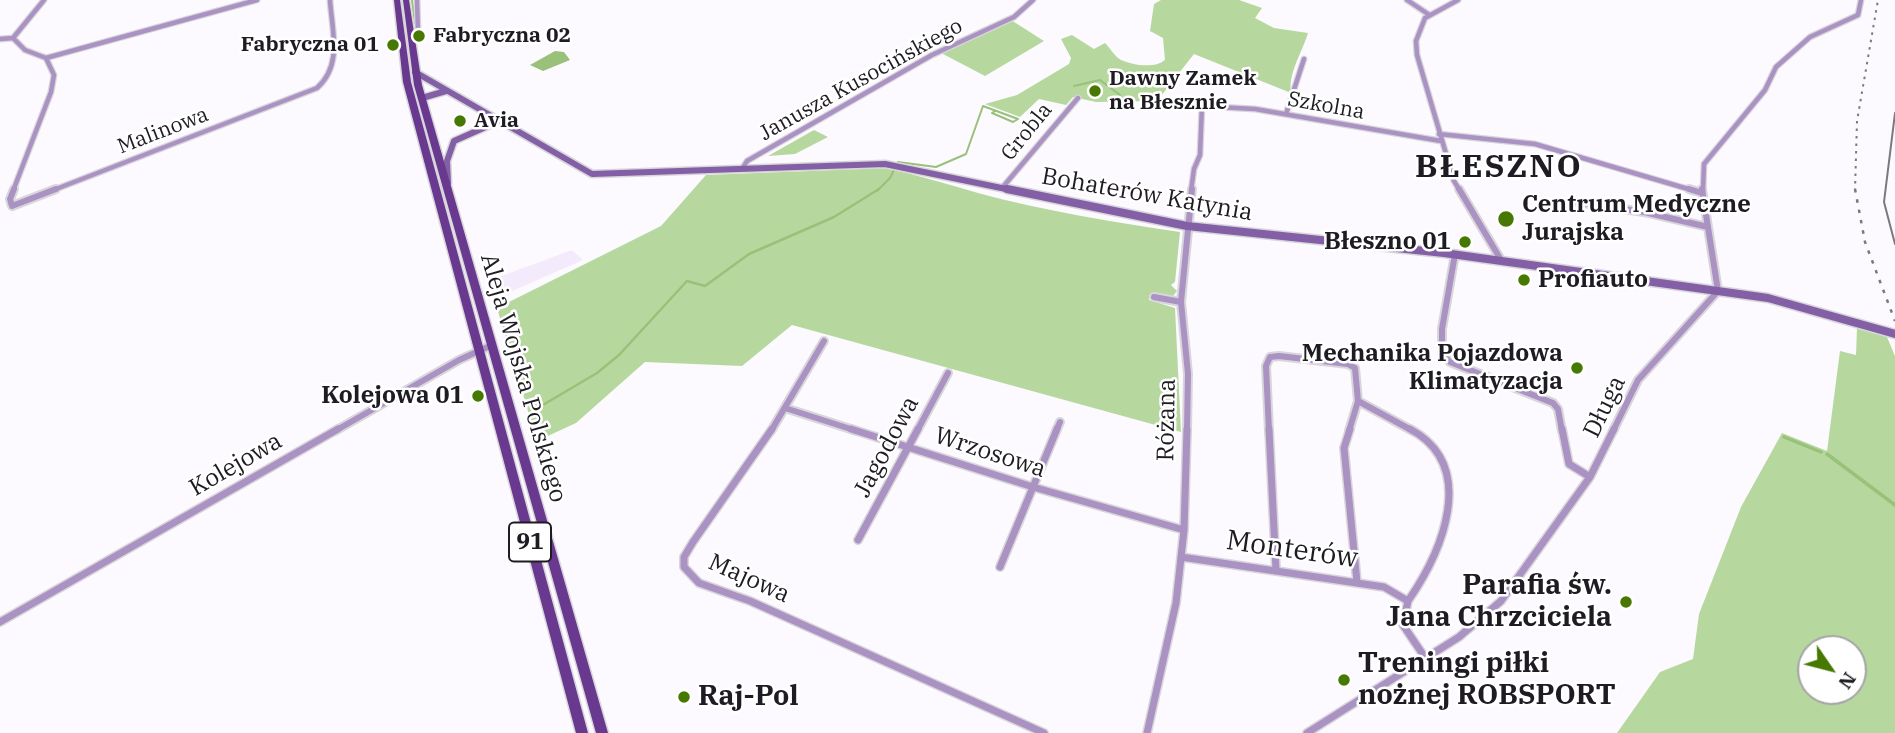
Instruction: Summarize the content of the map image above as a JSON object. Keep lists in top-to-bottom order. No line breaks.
{"streets":{"main road":["Aleja Wojska Polskiego","91"],"street":["Janusza Kusocińskiego","Szkolna","Malinowa","Grobla","Bohaterów Katynia","Długa","Różana","Jagodowa","Wrzosowa","Kolejowa","Monterów","Majowa"]},"crossings":[["Janusza Kusocińskiego","Bohaterów Katynia"],["Szkolna","Różana"],["Grobla","Bohaterów Katynia"],["Bohaterów Katynia","Aleja Wojska Polskiego"],["Bohaterów Katynia","Długa"],["Bohaterów Katynia","Różana"],["Aleja Wojska Polskiego","Kolejowa"],["Aleja Wojska Polskiego","91"],["Różana","Wrzosowa"],["Różana","Monterów"],["Jagodowa","Wrzosowa"],["Wrzosowa","Majowa"]],"districts":["BŁESZNO"],"places":["Fabryczna 02","Fabryczna 01","Dawny Zamek na Błesznie","Avia","Centrum Medyczne Jurajska","Błeszno 01","Profiauto","Mechanika Pojazdowa Klimatyzacja","Kolejowa 01","Parafia św. Jana Chrzciciela","Treningi piłki nożnej ROBSPORT","Raj-Pol"],"north":"bottom right"}
